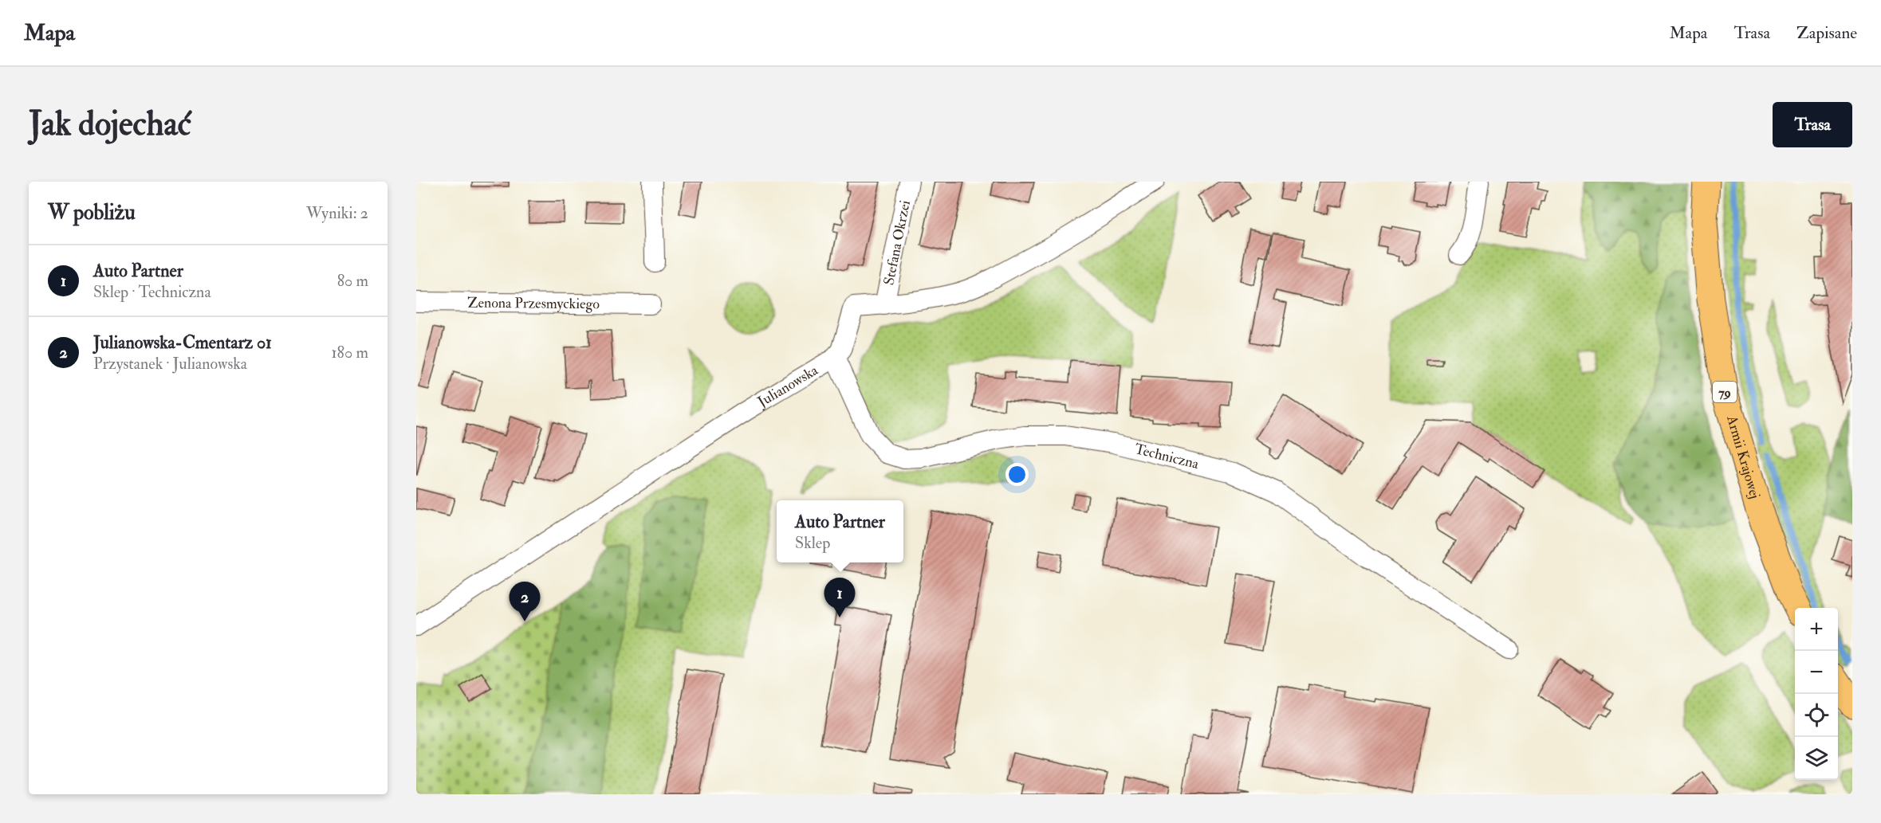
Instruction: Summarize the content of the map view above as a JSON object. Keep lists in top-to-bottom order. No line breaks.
{"streets":{"main road":["79","Armii Krajowej"],"street":["Stefana Okrzei","Zenona Przesmyckiego","Julianowska","Techniczna"]},"crossings":[["Julianowska","Techniczna"]],"page":{"header":"Mapa","nav":["Mapa","Trasa","Zapisane"],"buttons":"Trasa","title":"Jak dojechać","heading":["W pobliżu","Wyniki: 2"],"list":[{"mark":"1","name":"Auto Partner","note":"Sklep · Techniczna","value":"80 m"},{"mark":"2","name":"Julianowska-Cmentarz 01","note":"Przystanek · Julianowska","value":"180 m"}],"popup":["Auto Partner","Sklep"],"pins":["1","2"],"map_buttons":["+","−"]}}
